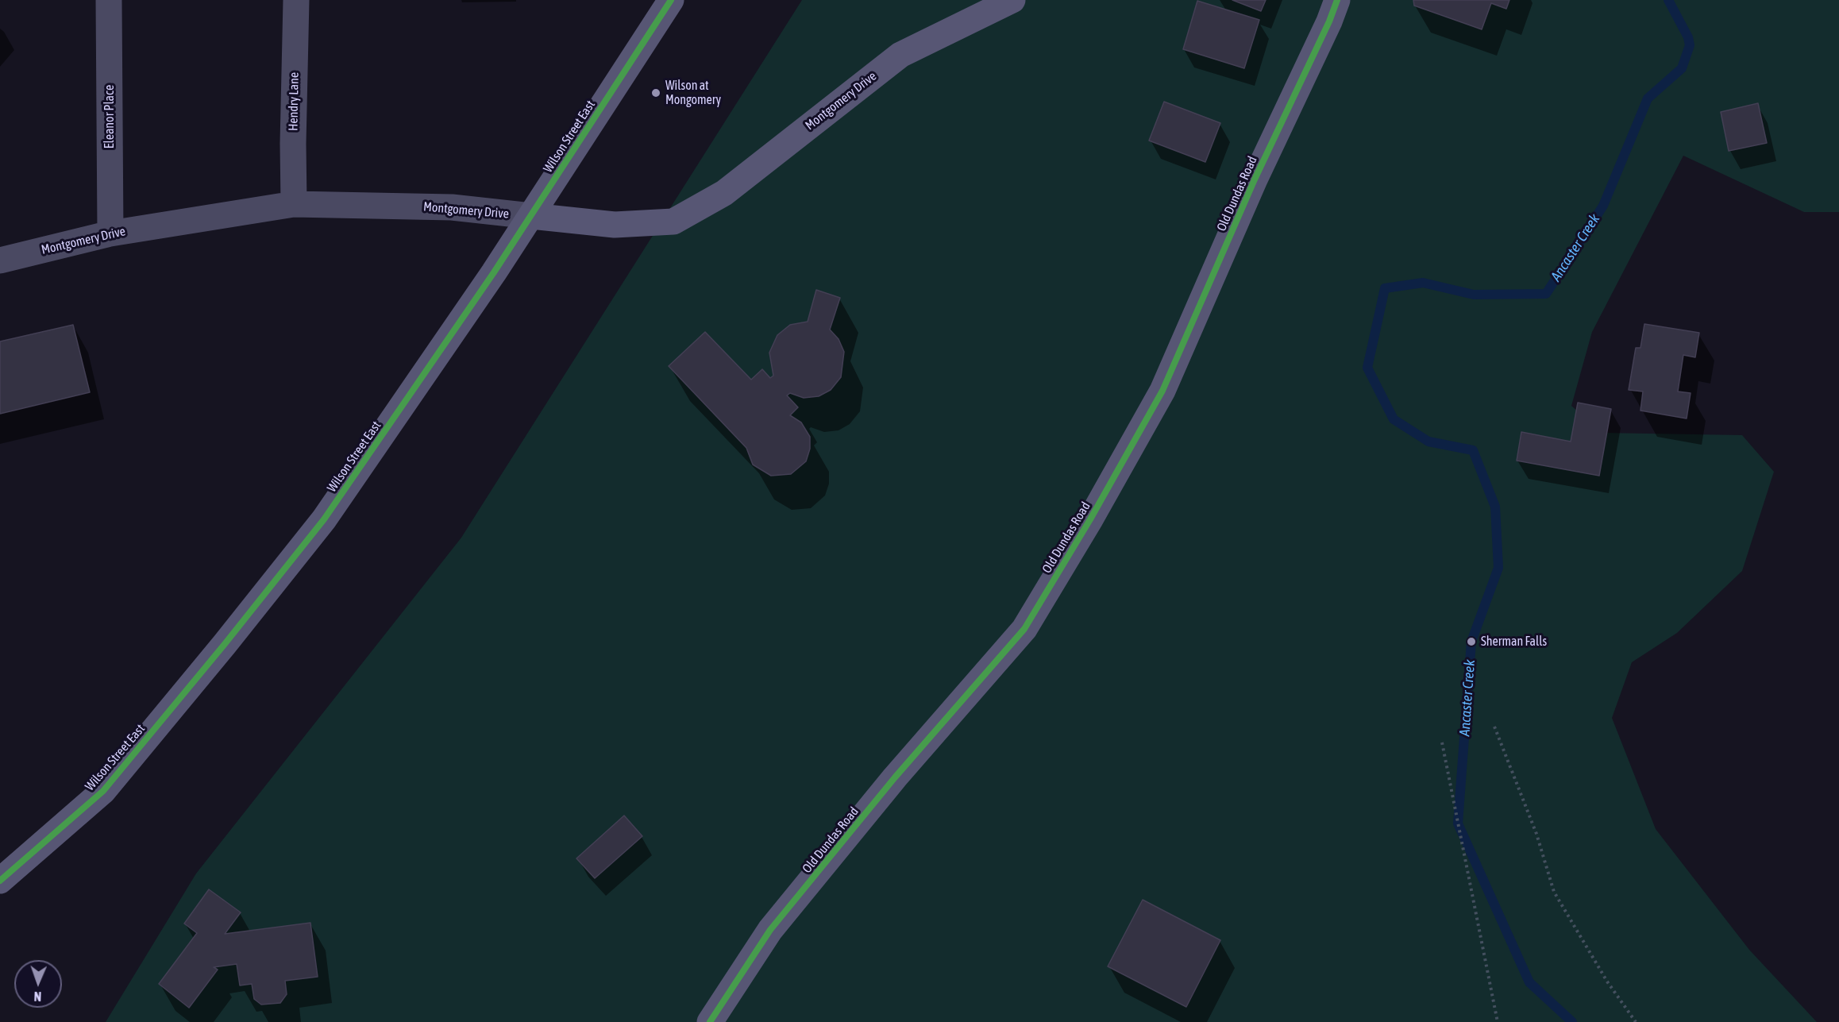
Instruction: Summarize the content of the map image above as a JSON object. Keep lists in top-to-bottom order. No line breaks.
{"streets":{"street":["Montgomery Drive","Hendry Lane","Eleanor Place","Wilson Street East","Old Dundas Road"]},"crossings":[["Montgomery Drive","Hendry Lane"],["Montgomery Drive","Eleanor Place"],["Montgomery Drive","Wilson Street East"]],"water":["Ancaster Creek"],"places":["Wilson at Mongomery","Sherman Falls"],"north":"bottom"}
